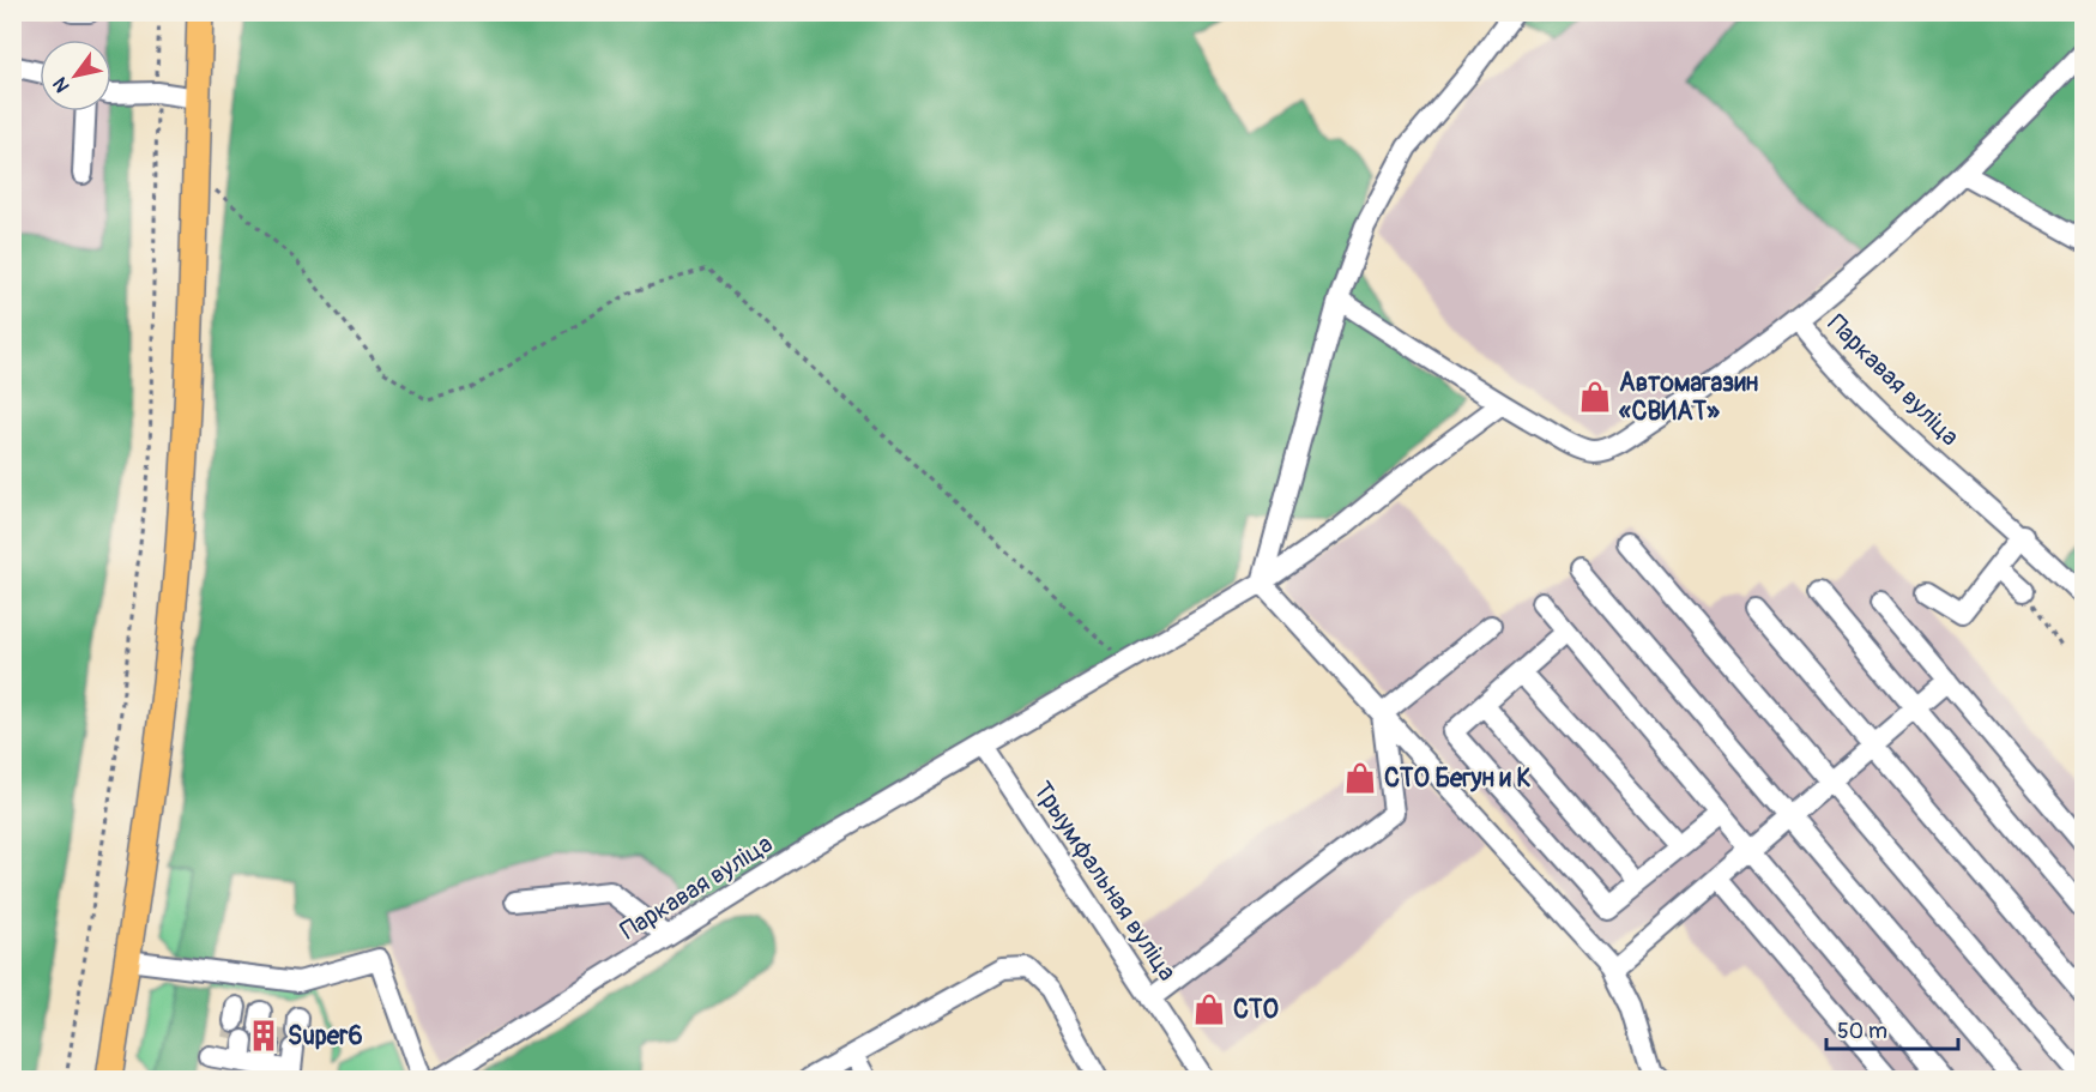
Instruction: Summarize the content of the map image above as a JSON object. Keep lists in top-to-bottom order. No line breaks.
{"streets":{"street":["Паркавая вуліца","Трыумфальная вуліца"]},"crossings":[["Паркавая вуліца","Трыумфальная вуліца"]],"places":{"shop":["Автомагазин «СВИАТ»","СТО Бегун и К","СТО"],"building":["Super6"]},"scale_bar":"50 m","north":"bottom left"}
